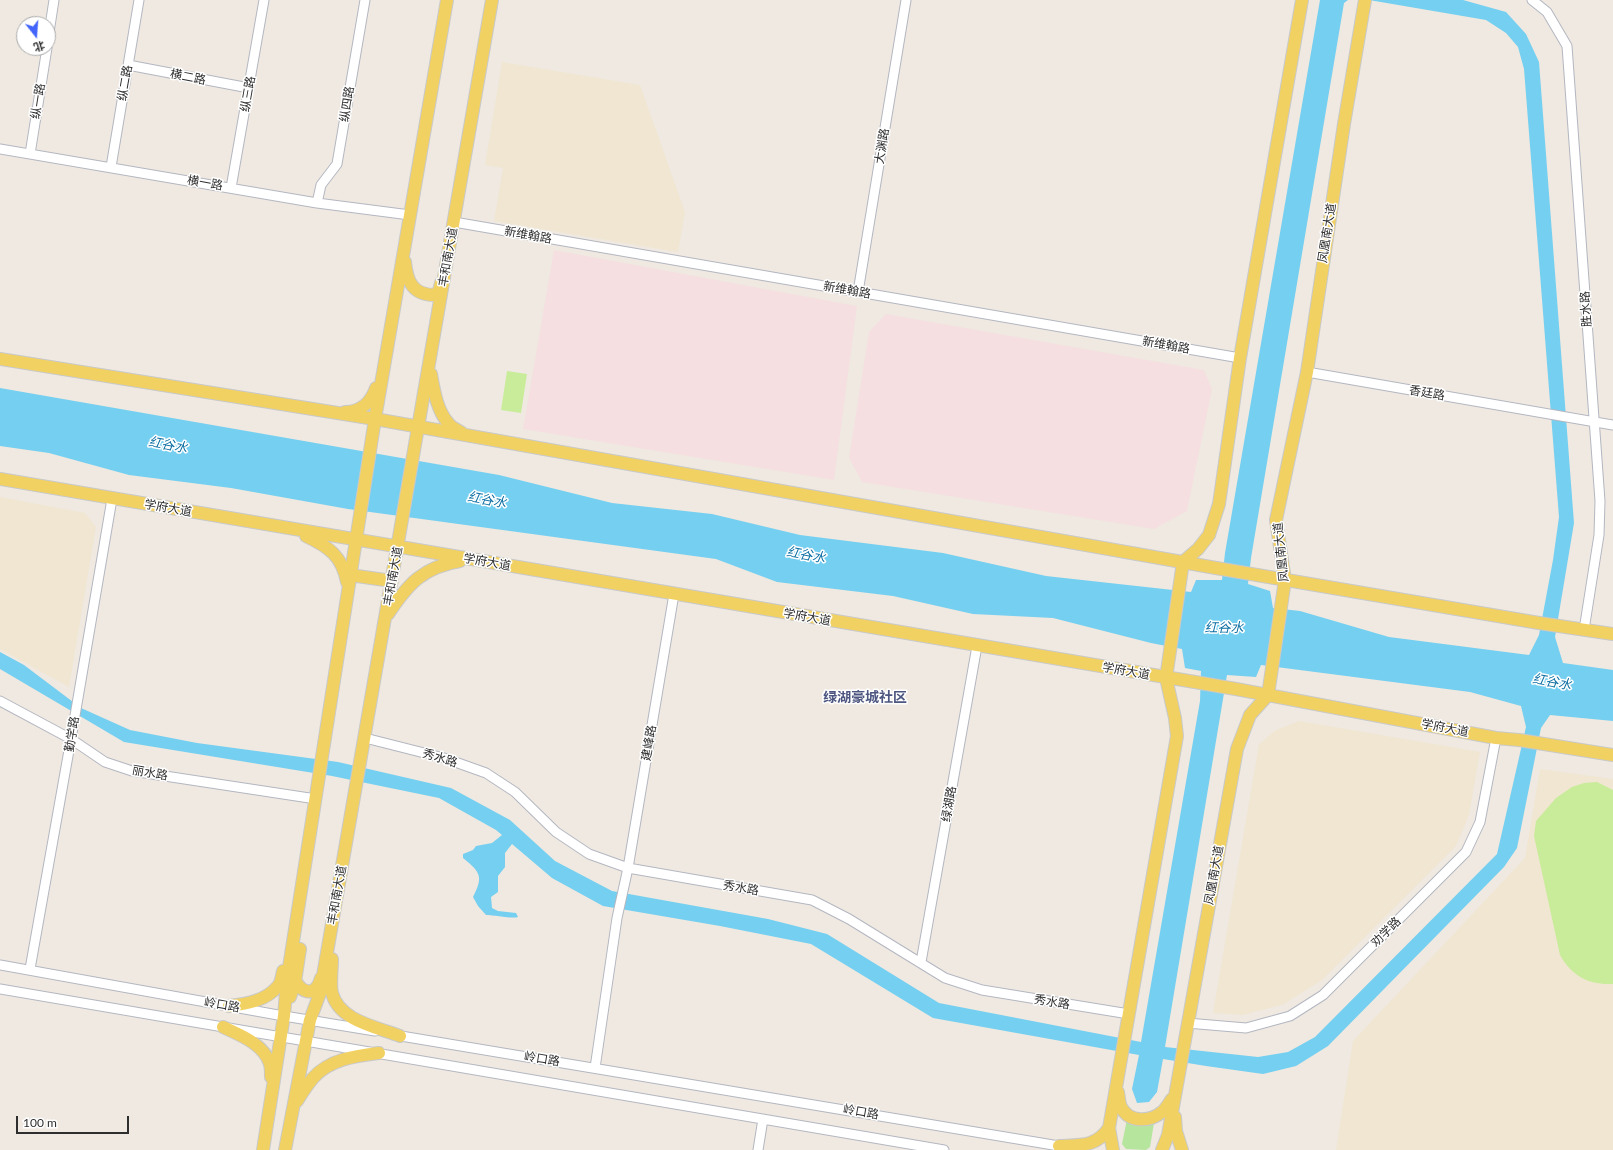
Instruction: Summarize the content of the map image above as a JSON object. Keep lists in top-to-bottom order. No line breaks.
{"streets":{"main road":["凤凰南大道","丰和南大道","学府大道"],"street":["横二路","纵二路","纵三路","纵一路","纵四路","大渊路","横一路","新维翰路","胜水路","香廷路","勤学路","建峰路","秀水路","丽水路","绿湖路","劝学路","岭口路"]},"crossings":[["横二路","纵二路"],["横二路","纵三路"],["纵二路","横一路"],["纵三路","横一路"],["纵一路","横一路"],["纵四路","横一路"],["大渊路","新维翰路"],["凤凰南大道","香廷路"],["凤凰南大道","学府大道"],["凤凰南大道","劝学路"],["新维翰路","丰和南大道"],["丰和南大道","学府大道"],["丰和南大道","秀水路"],["丰和南大道","岭口路"],["胜水路","香廷路"],["学府大道","勤学路"],["学府大道","建峰路"],["学府大道","绿湖路"],["学府大道","劝学路"],["勤学路","丽水路"],["勤学路","岭口路"],["建峰路","秀水路"],["建峰路","岭口路"],["秀水路","绿湖路"]],"districts":["绿湖豪城社区"],"water":["红谷水"],"scale_bar":"100 m","north":"bottom"}
